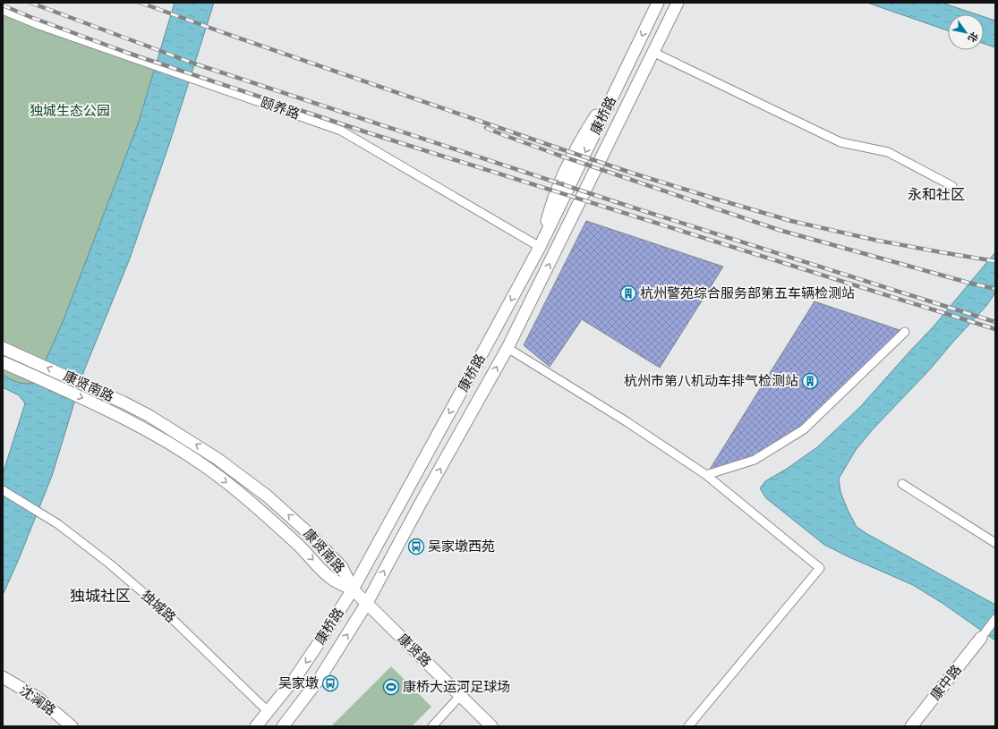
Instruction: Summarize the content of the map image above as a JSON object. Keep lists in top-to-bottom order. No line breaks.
{"streets":{"main road":["康桥路","康贤南路","康贤路","康中路","沈澜路"],"street":["颐养路","独城路"]},"crossings":[["颐养路","康桥路"],["康桥路","康贤南路"],["康桥路","独城路"],["康桥路","康贤路"],["康贤南路","康贤路"]],"districts":["永和社区","独城社区"],"parks":["独城生态公园"],"places":{"building":["杭州警苑综合服务部第五车辆检测站","杭州市第八机动车排气检测站"],"bus stop":["吴家墩西苑","吴家墩"],"sports":["康桥大运河足球场"]},"north":"bottom right"}
